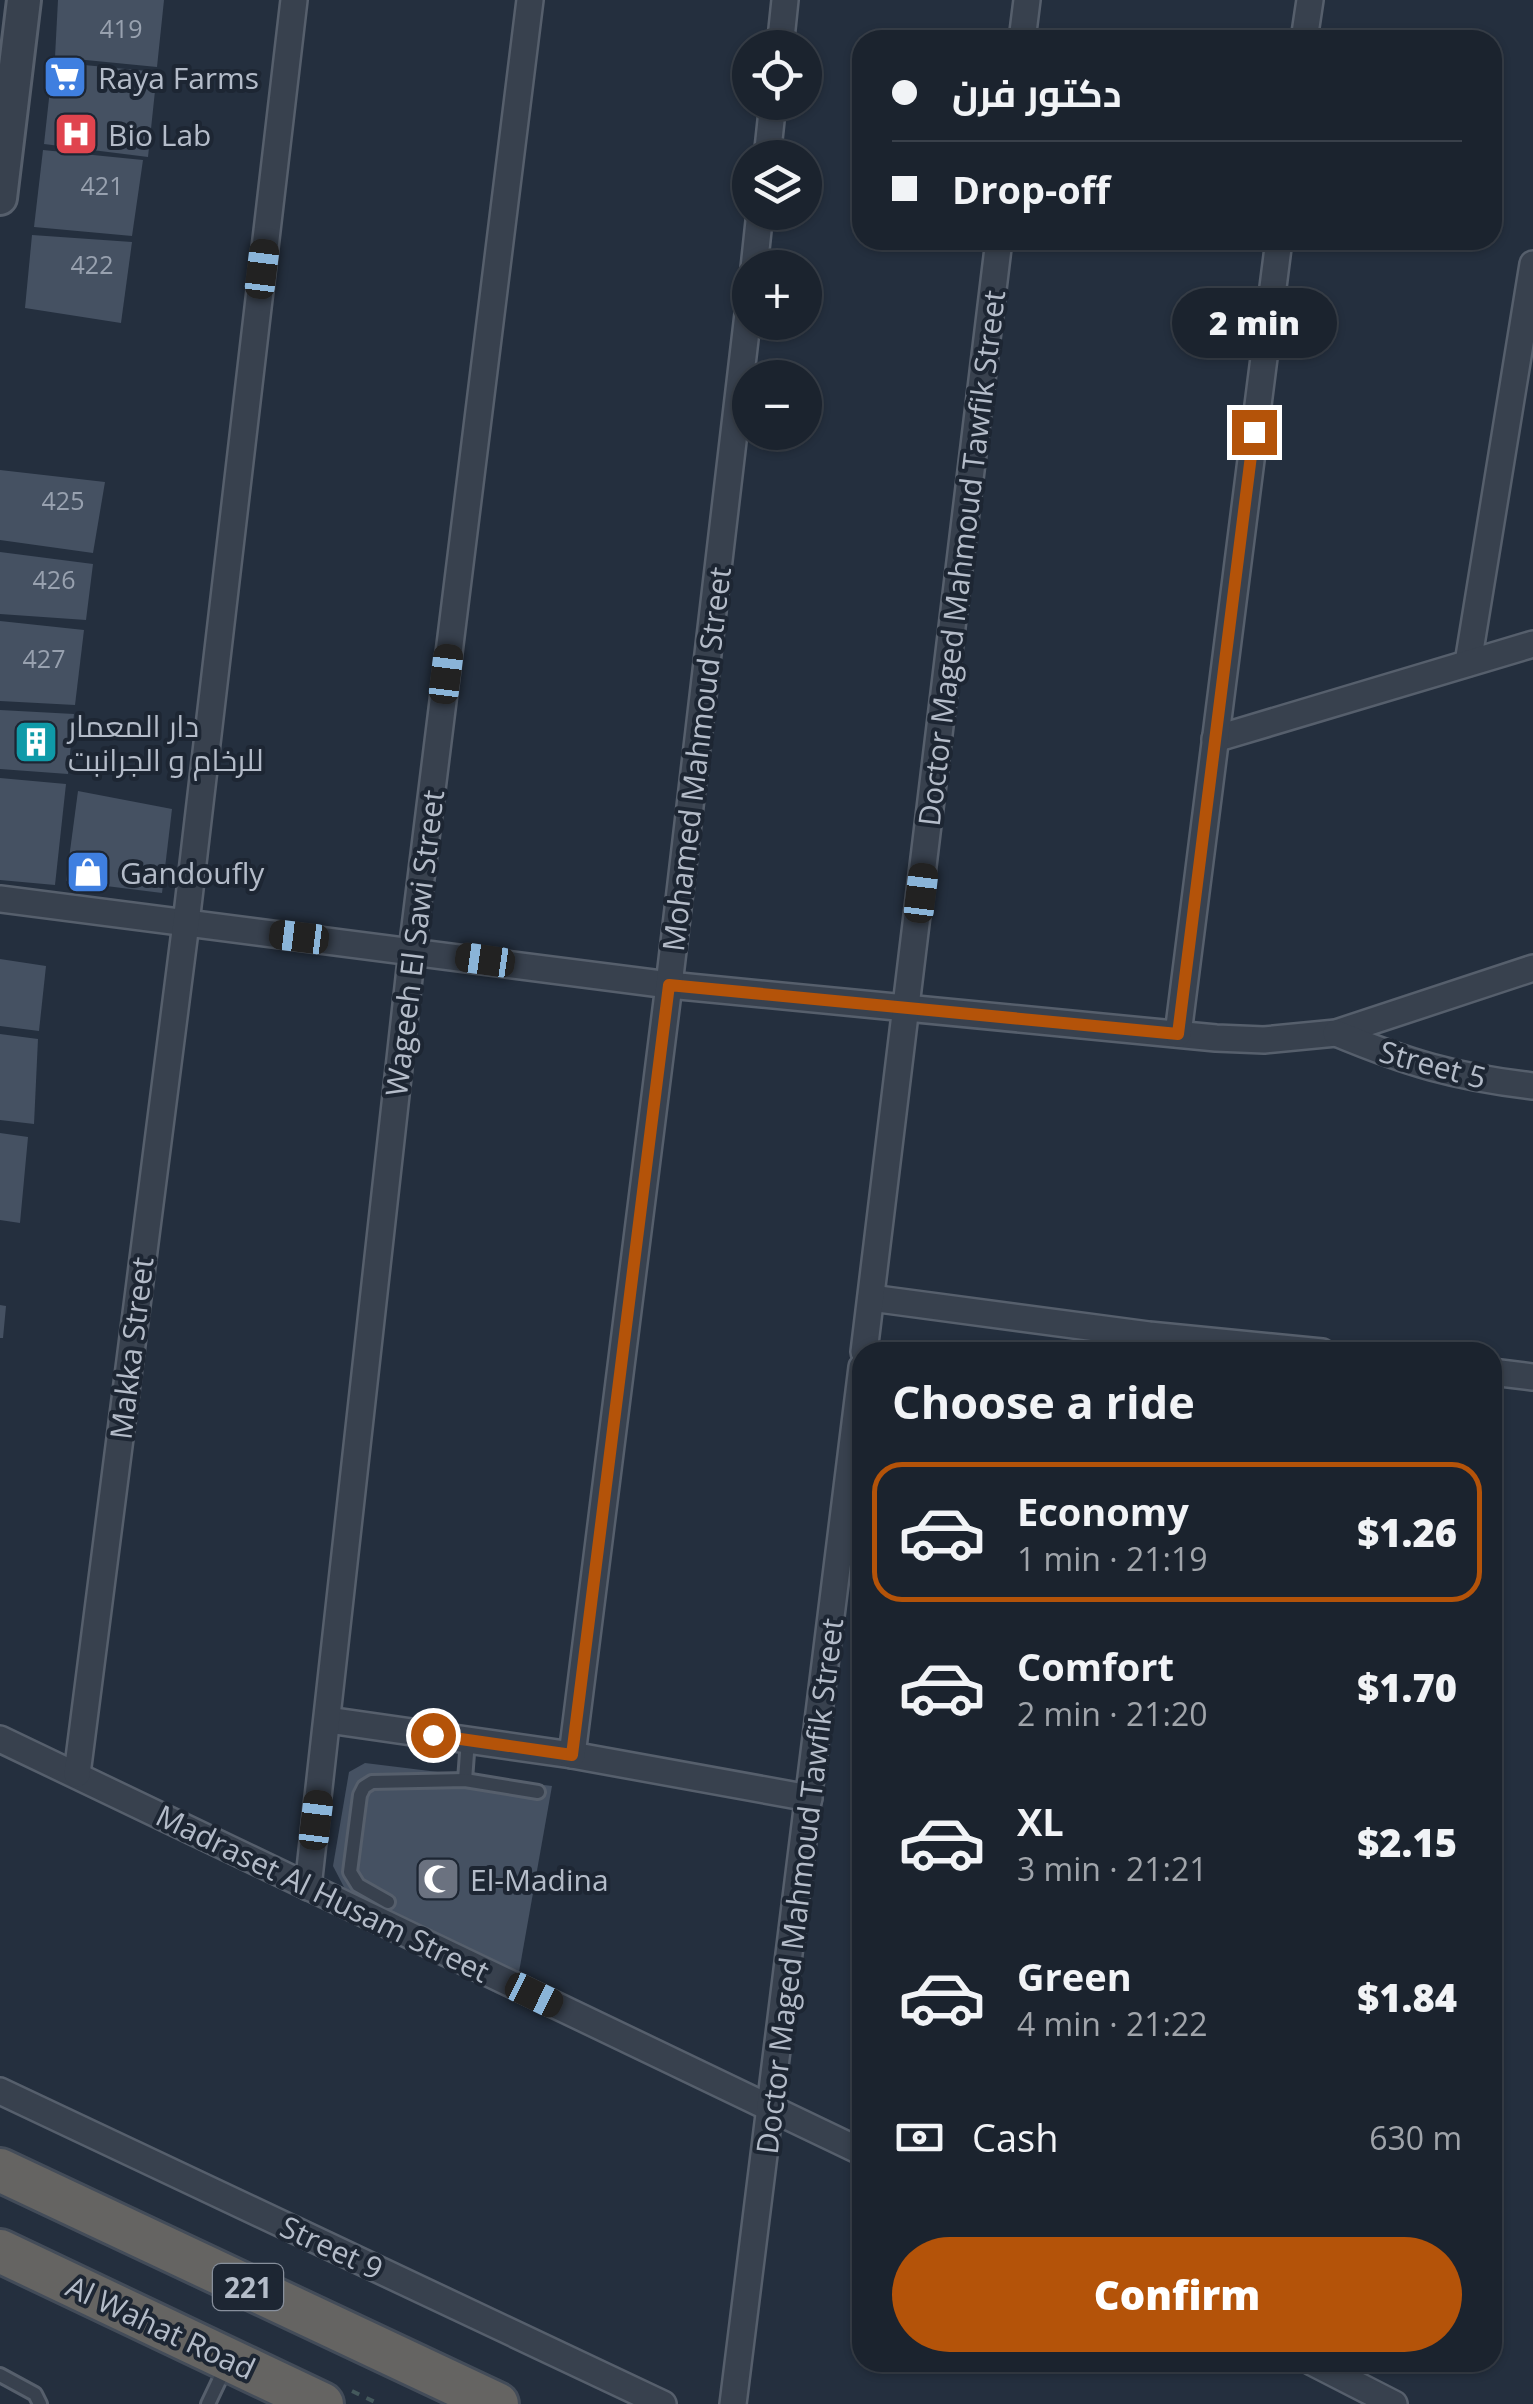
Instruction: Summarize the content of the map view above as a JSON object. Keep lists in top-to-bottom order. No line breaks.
{"streets":{"highway":["221","Al Wahat Road"],"street":["Doctor Maged Mahmoud Tawfik Street","Mohamed Mahmoud Street","Wageeh El Sawi Street","Street 5","Makka Street","Madraset Al Husam Street","Street 9"]},"crossings":[["Doctor Maged Mahmoud Tawfik Street","Madraset Al Husam Street"],["Wageeh El Sawi Street","Madraset Al Husam Street"],["Makka Street","Madraset Al Husam Street"]],"places":{"supermarket":["Raya Farms"],"hospital":["Bio Lab"],"building":["دار المعمار للرخام و الجرانبت"],"shop":["Gandoufly"],"mosque":["El-Madina"]},"house_numbers":["419","421","422","425","426","427"],"page":{"map_buttons":["+","−"],"banner":["دكتور فرن","Drop-off"],"bubble":"2 min","heading":"Choose a ride","list":[{"name":"Economy","note":"1 min · 21:19","value":"$1.26"},{"name":"Comfort","note":"2 min · 21:20","value":"$1.70"},{"name":"XL","note":"3 min · 21:21","value":"$2.15"},{"name":"Green","note":"4 min · 21:22","value":"$1.84"}],"pay":["Cash","630 m"],"buttons":"Confirm"}}
